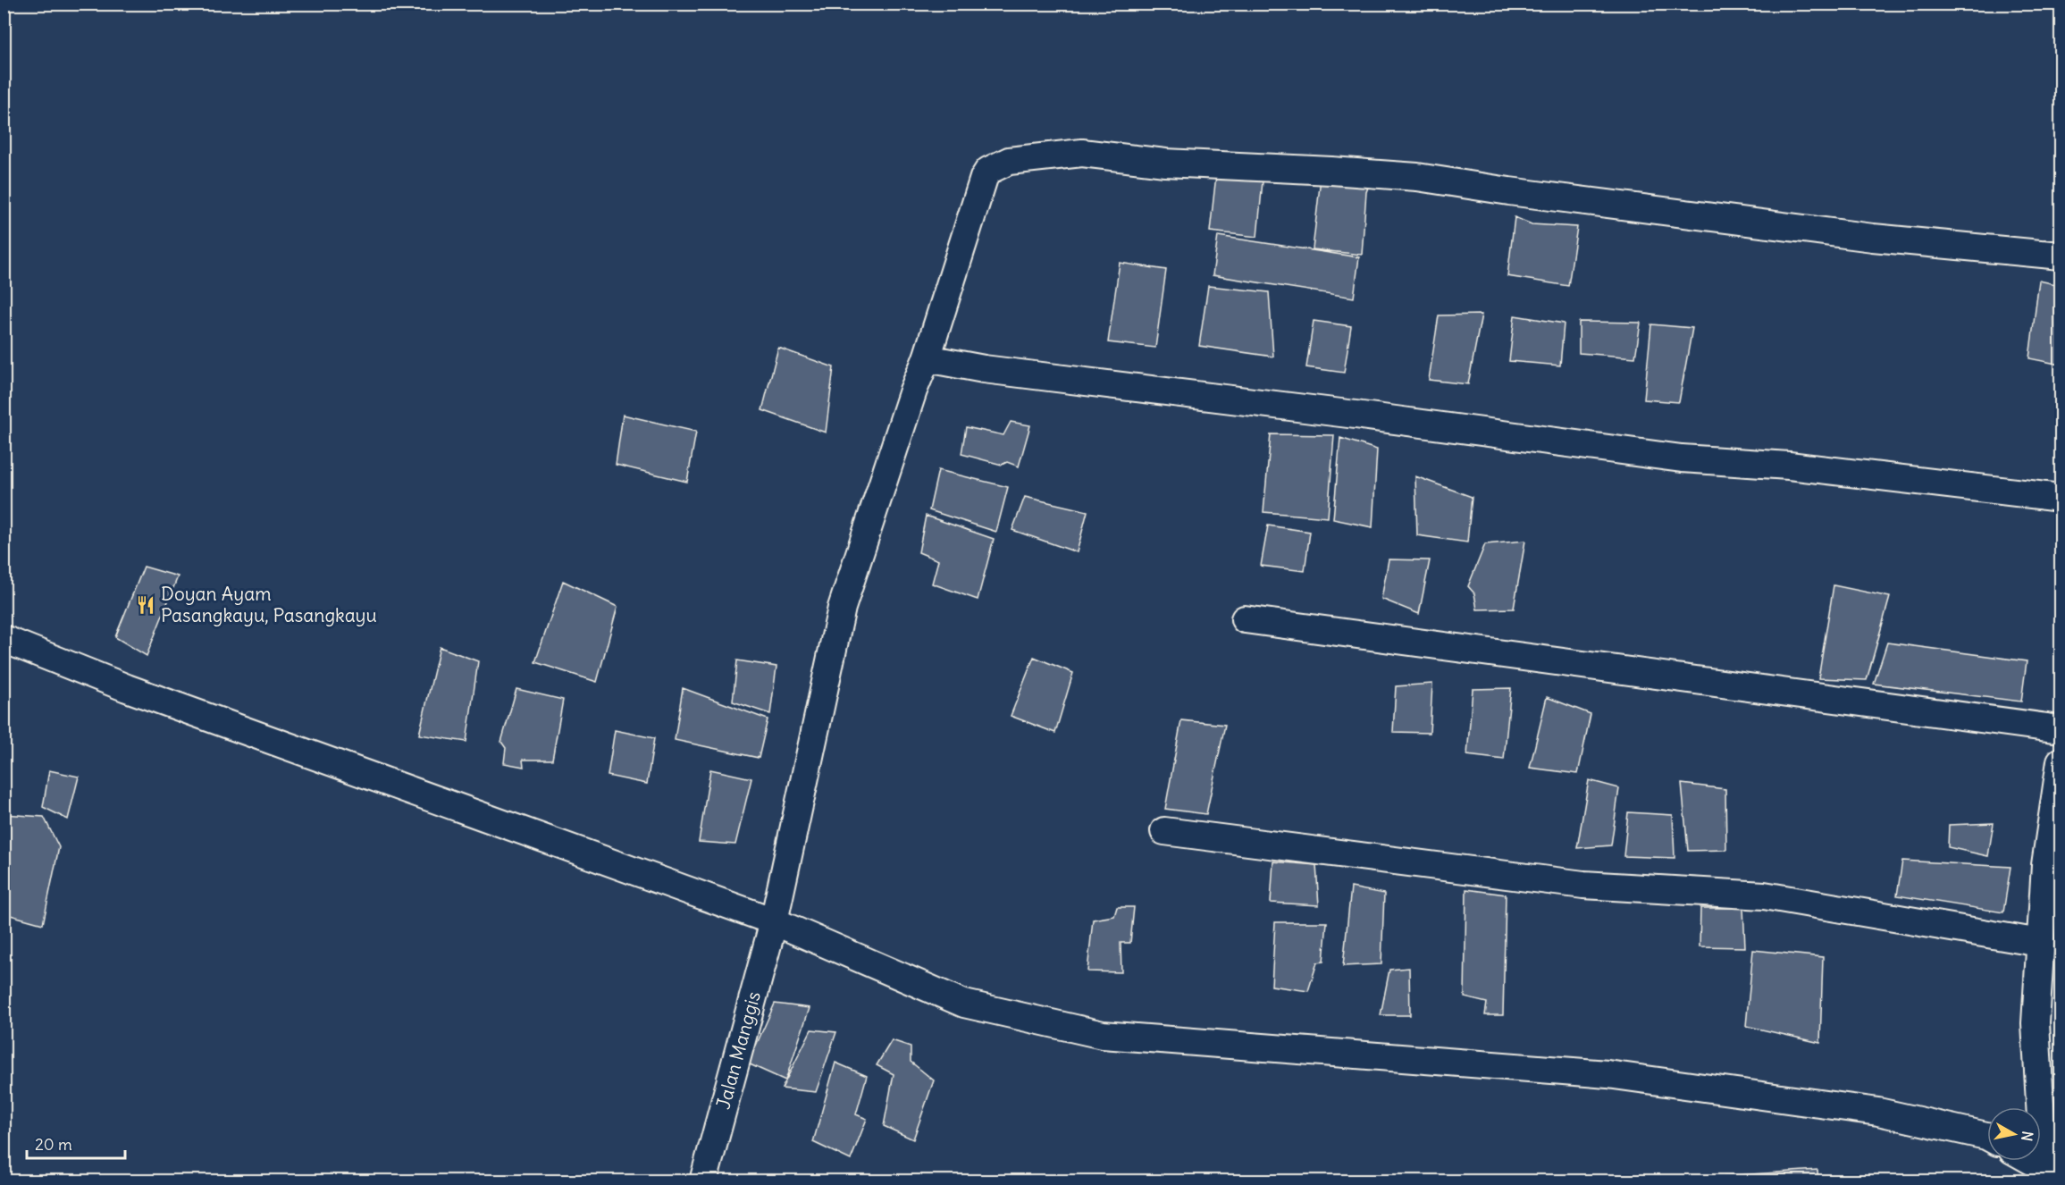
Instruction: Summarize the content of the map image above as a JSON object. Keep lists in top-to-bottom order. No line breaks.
{"streets":{"street":["Jalan Manggis"]},"places":{"restaurant":["Doyan Ayam Pasangkayu, Pasangkayu"]},"scale_bar":"20 m","north":"right"}
